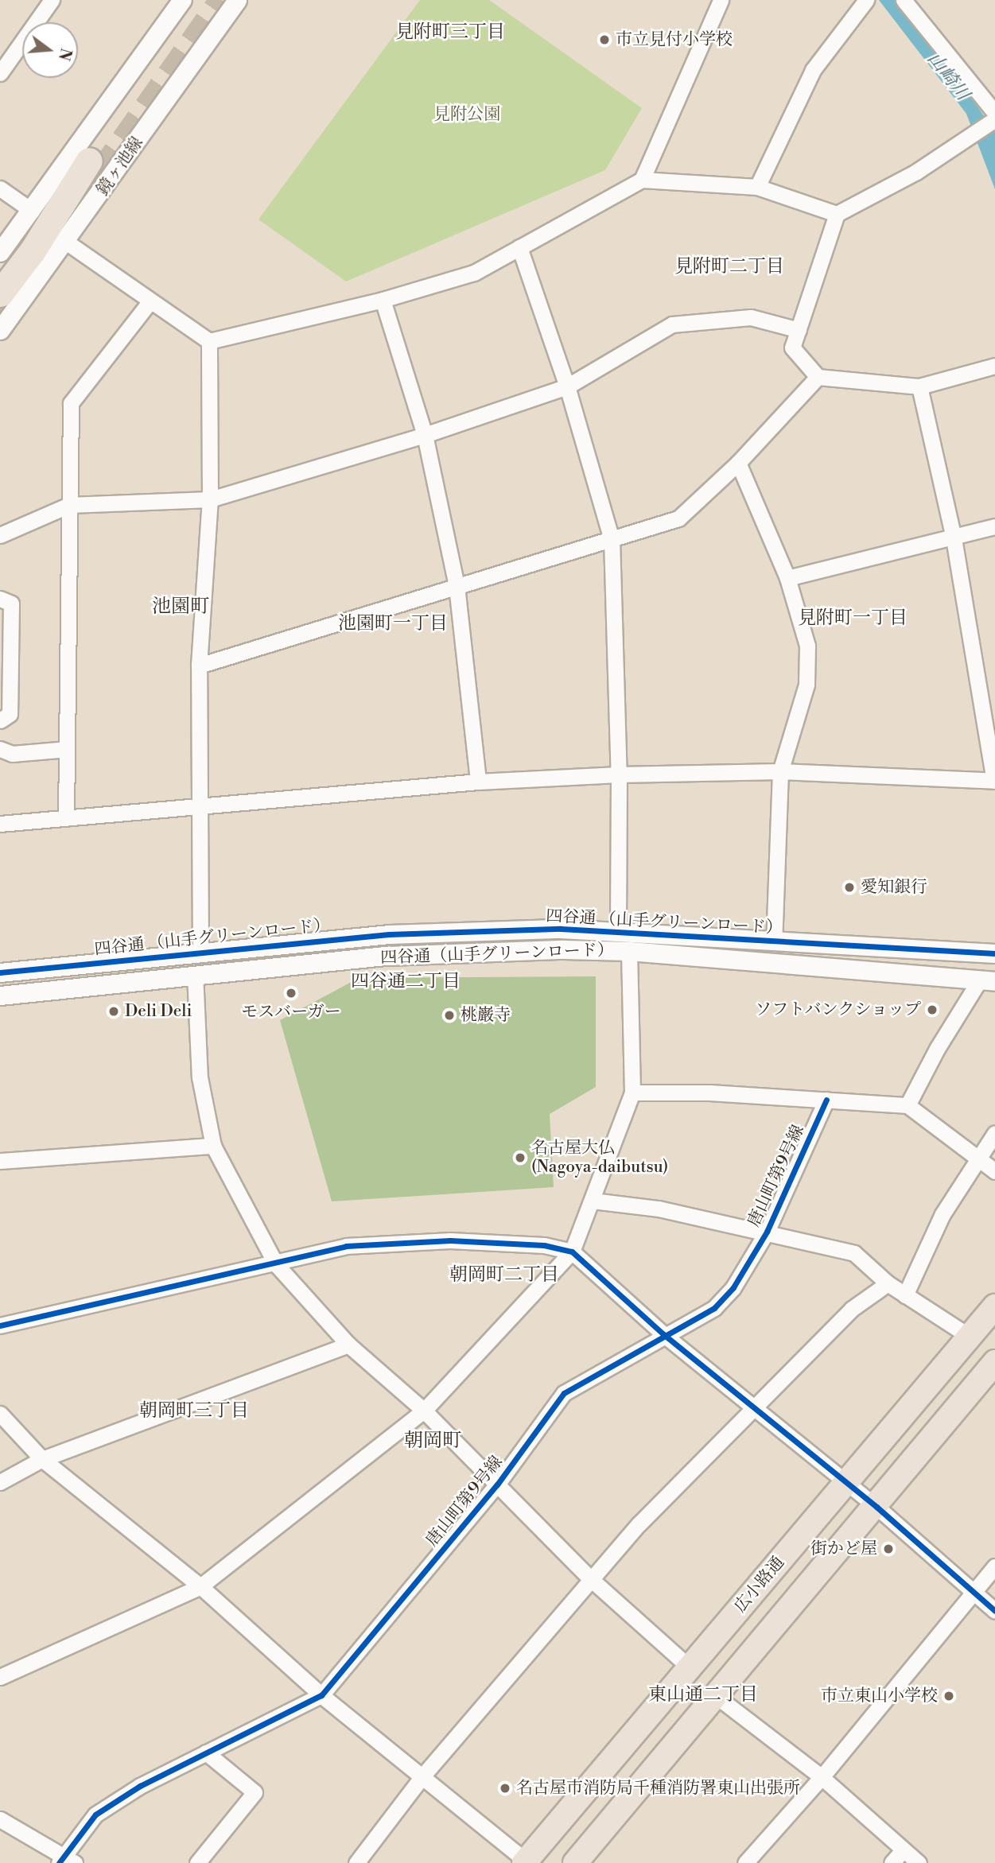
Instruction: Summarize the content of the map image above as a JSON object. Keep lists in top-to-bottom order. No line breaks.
{"streets":{"main road":["広小路通"],"street":["鏡ヶ池線","四谷通 （山手グリーンロード）","四谷通（山手グリーンロード）","唐山町第9号線"]},"districts":["見附町三丁目","見附町二丁目","池園町","見附町一丁目","池園町一丁目","四谷通二丁目","朝岡町二丁目","朝岡町三丁目","朝岡町","東山通二丁目"],"water":["山崎川"],"parks":["見附公園"],"places":["市立見付小学校","愛知銀行","モスバーガー","ソフトバンクショップ","Deli Deli","桃巌寺","名古屋大仏 (Nagoya-daibutsu)","街かど屋","市立東山小学校","名古屋市消防局千種消防署東山出張所"],"north":"right"}
